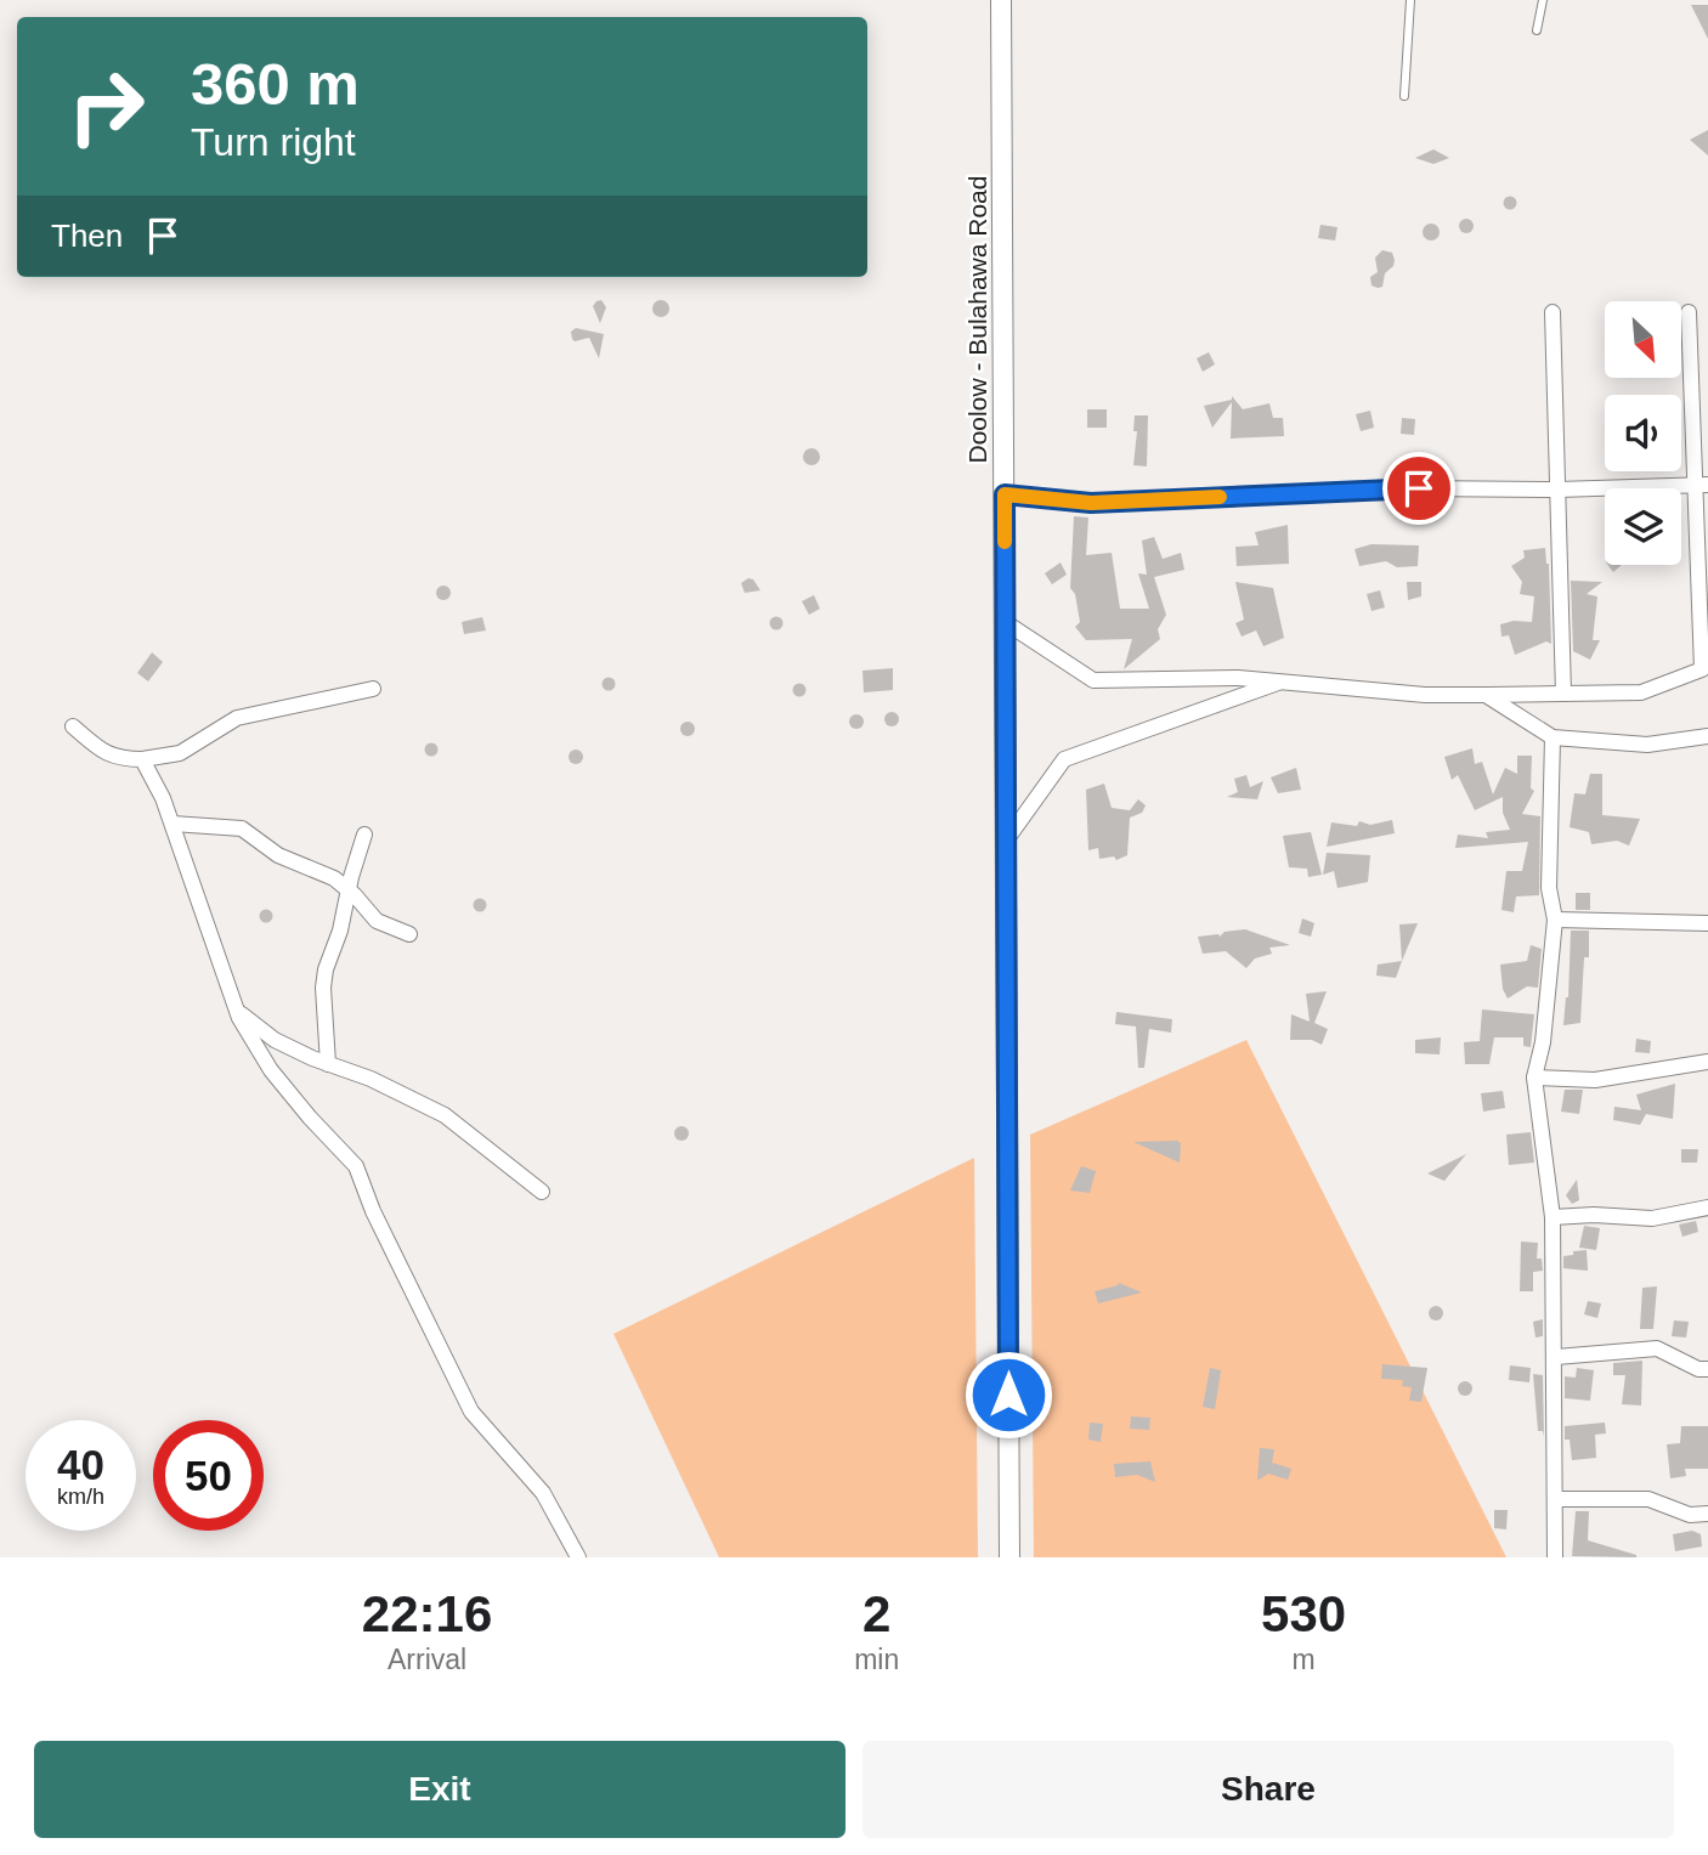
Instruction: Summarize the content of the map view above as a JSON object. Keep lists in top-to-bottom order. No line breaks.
{"streets":{"main road":["Doolow - Bulahawa Road"]},"north":"bottom right","page":{"turn":["360 m","Turn right"],"then":"Then","speed":"40 km/h","limit":"50","eta":["22:16","Arrival","2","min","530","m"],"buttons":["Exit","Share"]}}
